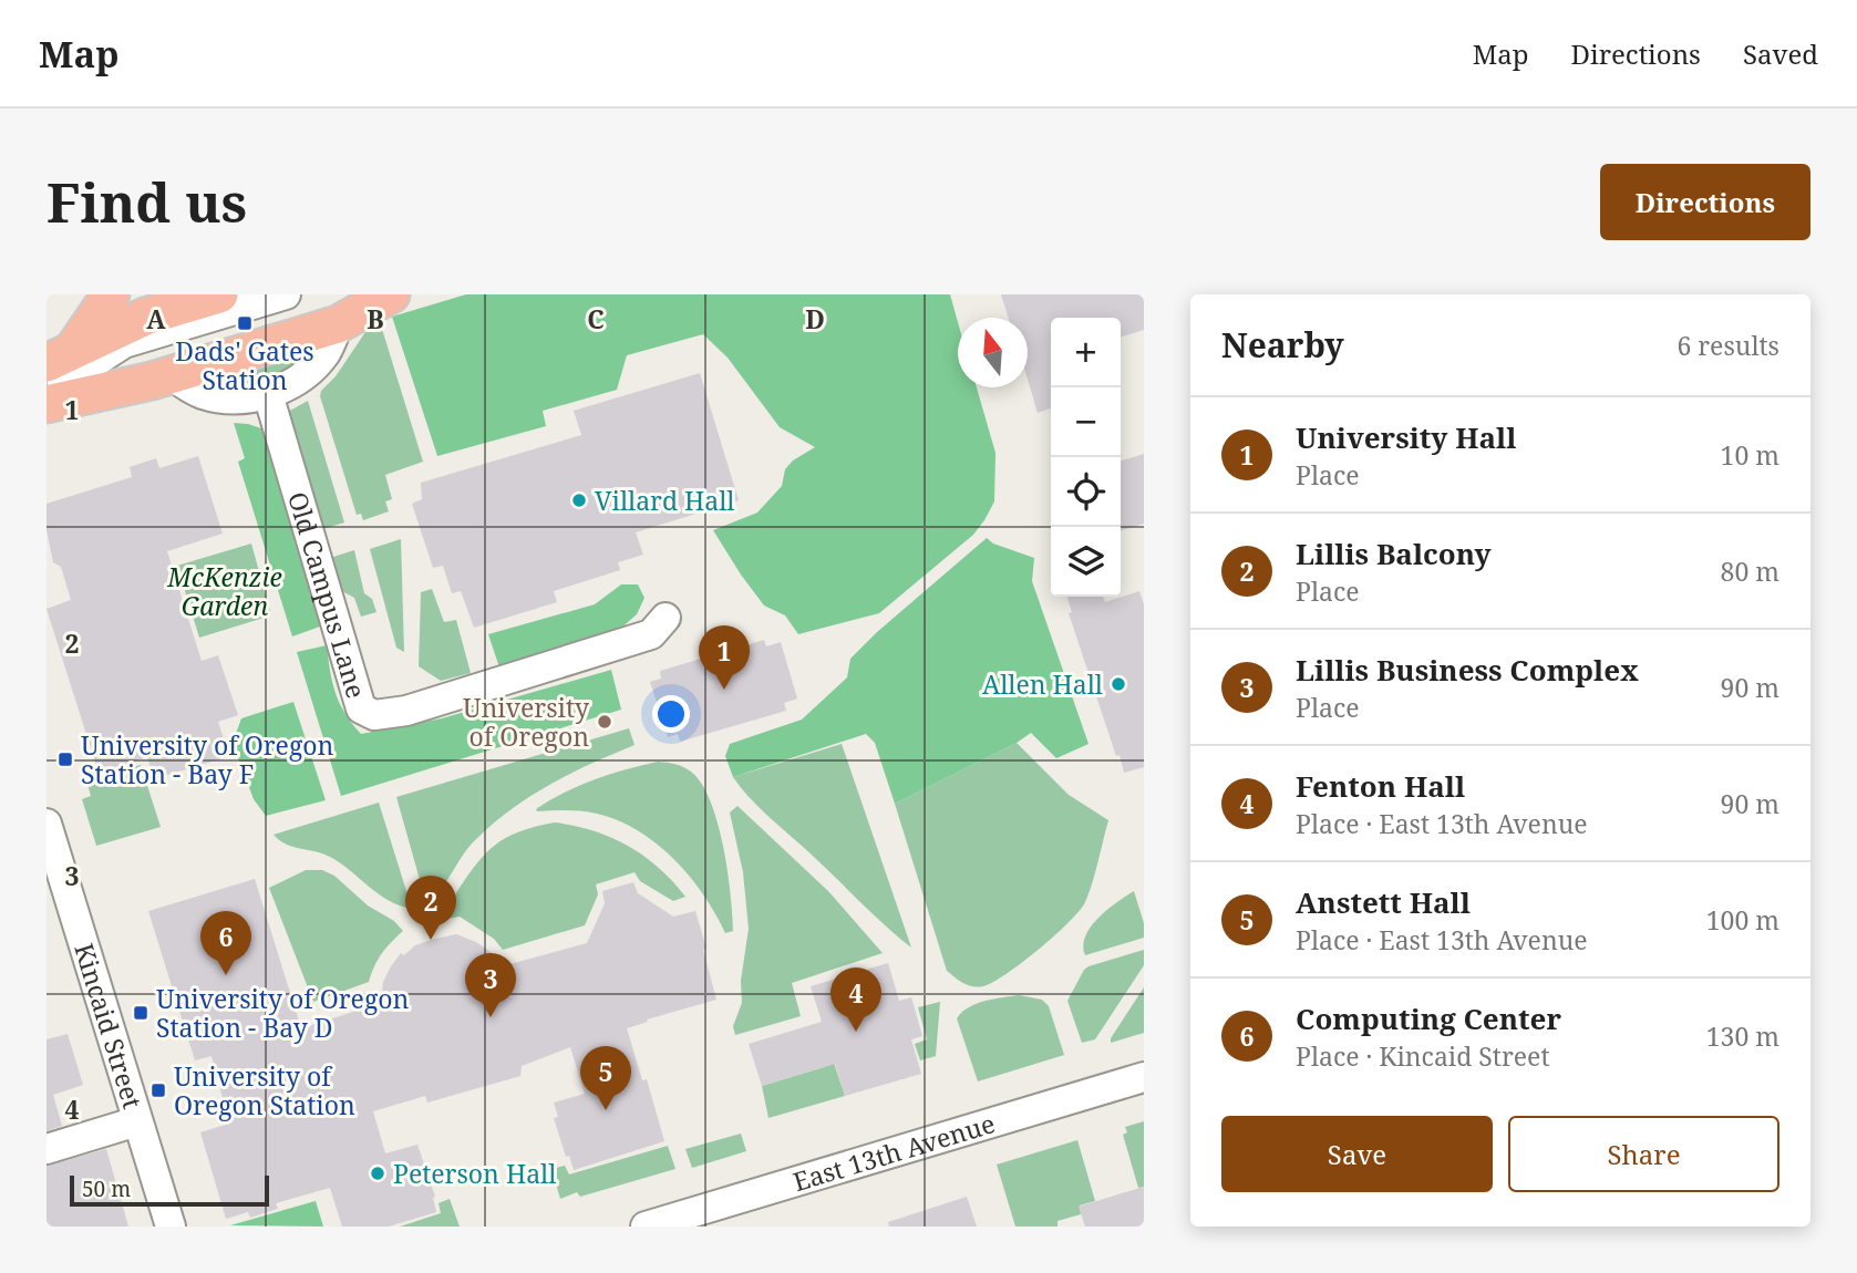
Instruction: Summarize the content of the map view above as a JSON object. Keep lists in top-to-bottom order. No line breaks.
{"streets":{"street":["Old Campus Lane","Kincaid Street","East 13th Avenue"]},"parks":["McKenzie Garden"],"places":{"transit":["Dads' Gates Station","University of Oregon Station - Bay F","University of Oregon Station - Bay D","University of Oregon Station"],"other":["Villard Hall","Allen Hall","University of Oregon","Peterson Hall"]},"scale_bar":"50 m","north":"top","page":{"header":"Map","nav":["Map","Directions","Saved"],"buttons":["Directions",["Save","Share"]],"title":"Find us","heading":["Nearby","6 results"],"map_buttons":["+","−"],"list":[{"mark":"1","name":"University Hall","note":"Place","value":"10 m"},{"mark":"2","name":"Lillis Balcony","note":"Place","value":"80 m"},{"mark":"3","name":"Lillis Business Complex","note":"Place","value":"90 m"},{"mark":"4","name":"Fenton Hall","note":"Place · East 13th Avenue","value":"90 m"},{"mark":"5","name":"Anstett Hall","note":"Place · East 13th Avenue","value":"100 m"},{"mark":"6","name":"Computing Center","note":"Place · Kincaid Street","value":"130 m"}],"pins":["1","2","6","3","4","5"],"scale":"50 m"},"grid":{"columns":["A","B","C","D"],"rows":["1","2","3","4"]}}
